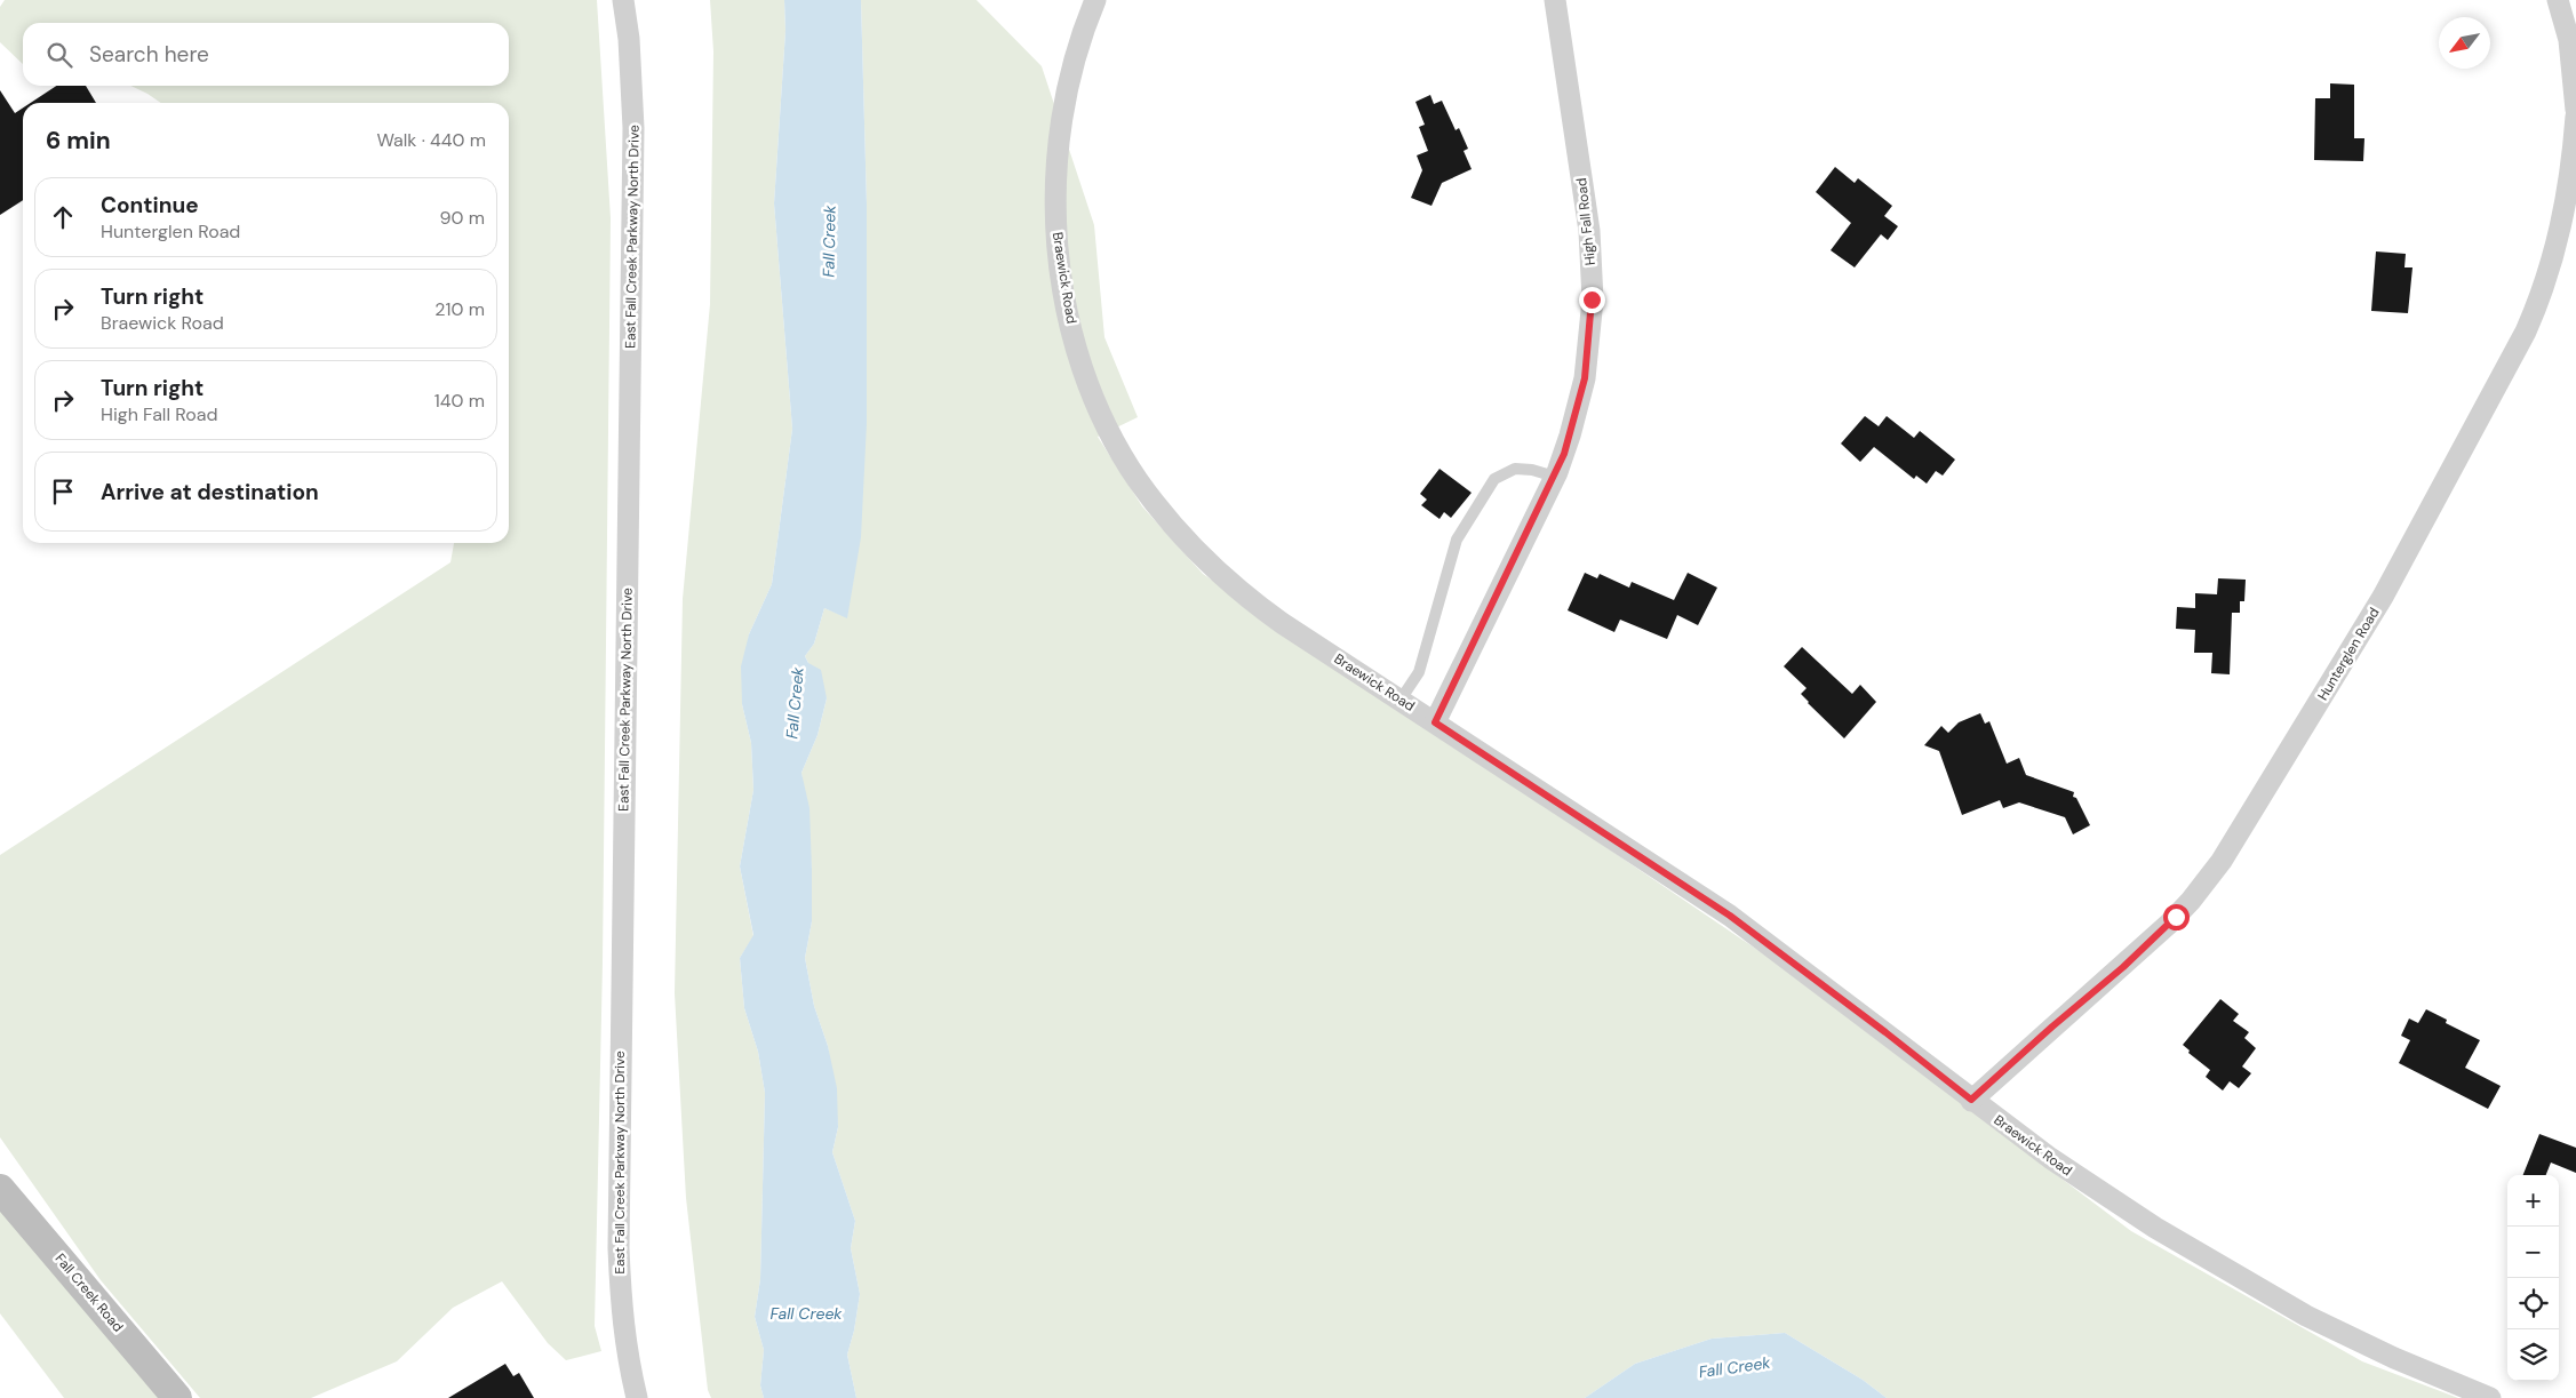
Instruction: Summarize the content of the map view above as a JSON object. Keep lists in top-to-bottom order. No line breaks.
{"streets":{"main road":["Fall Creek Road"],"street":["High Fall Road","East Fall Creek Parkway North Drive","Braewick Road","Hunterglen Road"]},"crossings":[["High Fall Road","Braewick Road"],["Braewick Road","Hunterglen Road"]],"water":["Fall Creek"],"north":"bottom left","page":{"search":"Search here","heading":["6 min","Walk · 440 m"],"list":[["Continue","Hunterglen Road","90 m"],["Turn right","Braewick Road","210 m"],["Turn right","High Fall Road","140 m"],"Arrive at destination"],"map_buttons":["+","−"]}}
